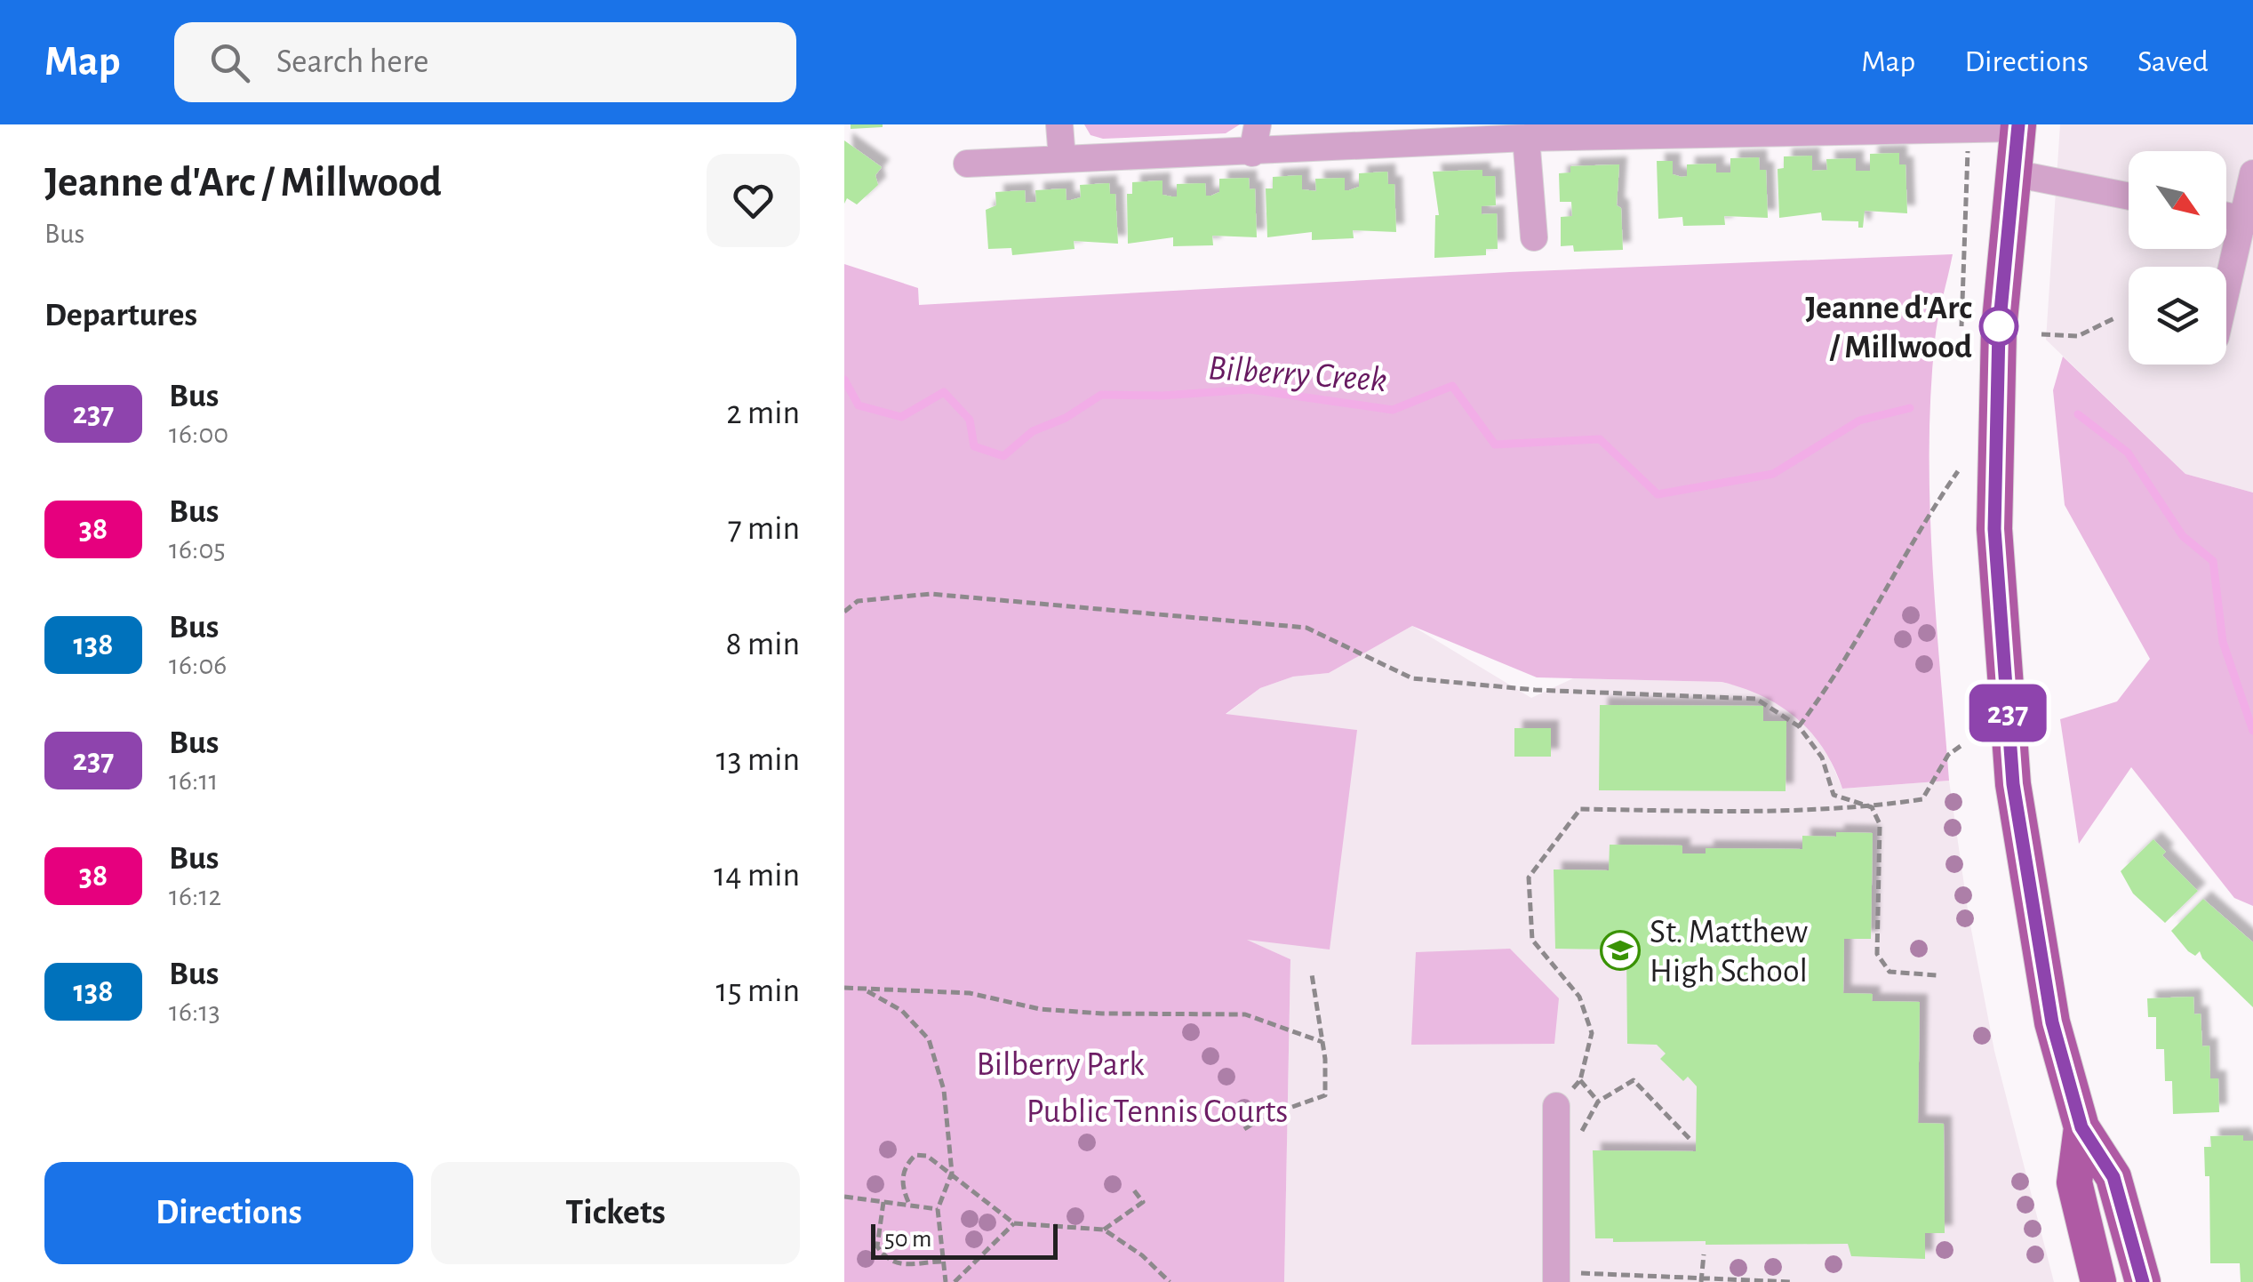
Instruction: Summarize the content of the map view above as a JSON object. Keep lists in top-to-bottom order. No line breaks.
{"water":["Bilberry Creek"],"parks":["Bilberry Park","Public Tennis Courts"],"places":{"other":["Jeanne d'Arc / Millwood"],"school or university":["St. Matthew High School"]},"lines":["bus line 237"],"scale_bar":"50 m","north":"bottom right","page":{"header":"Map","search":"Search here","nav":["Map","Directions","Saved"],"heading":[["Jeanne d'Arc / Millwood","Bus"],"Departures"],"on_map":"237","list":[{"mark":"237","name":"Bus","note":"16:00","value":"2 min"},{"mark":"38","name":"Bus","note":"16:05","value":"7 min"},{"mark":"138","name":"Bus","note":"16:06","value":"8 min"},{"mark":"237","name":"Bus","note":"16:11","value":"13 min"},{"mark":"38","name":"Bus","note":"16:12","value":"14 min"},{"mark":"138","name":"Bus","note":"16:13","value":"15 min"}],"buttons":["Directions","Tickets"],"scale":"50 m"}}
